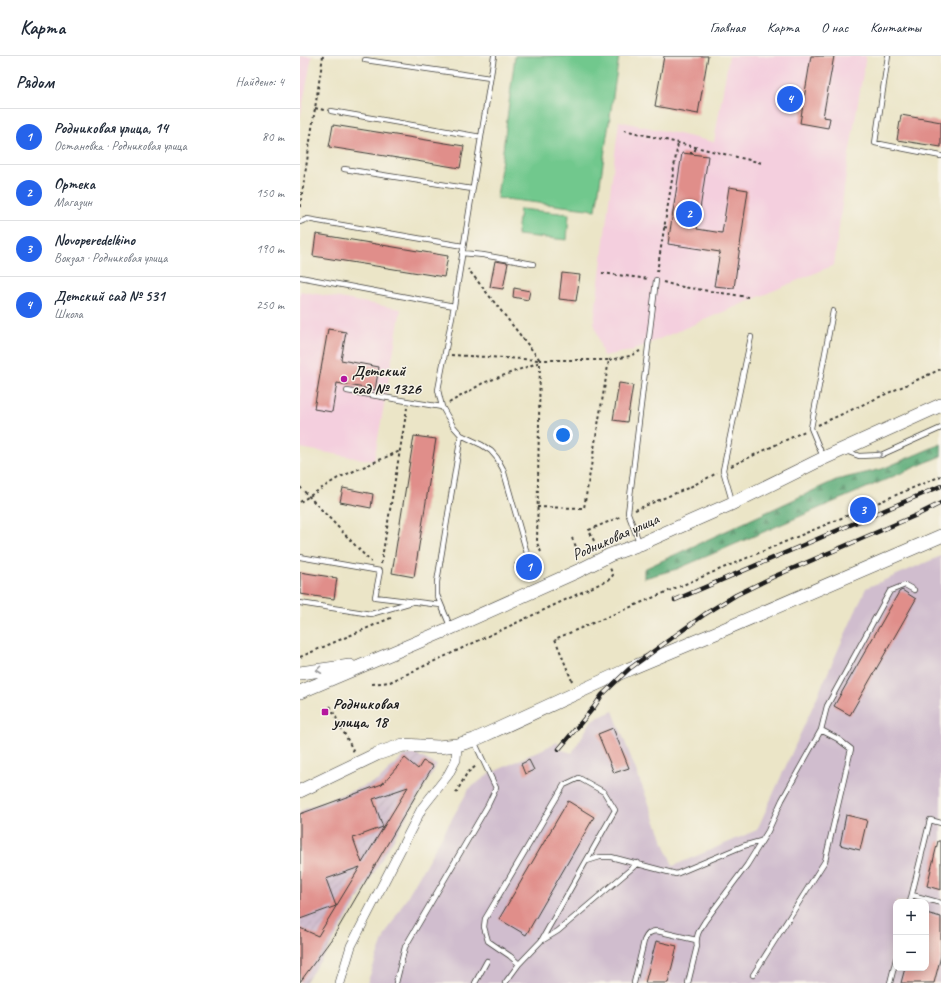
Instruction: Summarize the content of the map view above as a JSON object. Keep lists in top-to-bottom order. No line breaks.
{"streets":{"main road":["Родниковая улица"]},"places":{"other":["Детский сад № 1326"],"transit":["Родниковая улица, 18"]},"page":{"header":"Карта","nav":["Главная","Карта","О нас","Контакты"],"heading":["Рядом","Найдено: 4"],"pins":["4","2","3","1"],"list":[{"mark":"1","name":"Родниковая улица, 14","note":"Остановка · Родниковая улица","value":"80 m"},{"mark":"2","name":"Ортека","note":"Магазин","value":"150 m"},{"mark":"3","name":"Novoperedelkino","note":"Вокзал · Родниковая улица","value":"190 m"},{"mark":"4","name":"Детский сад № 531","note":"Школа","value":"250 m"}],"map_buttons":["+","−"]}}
